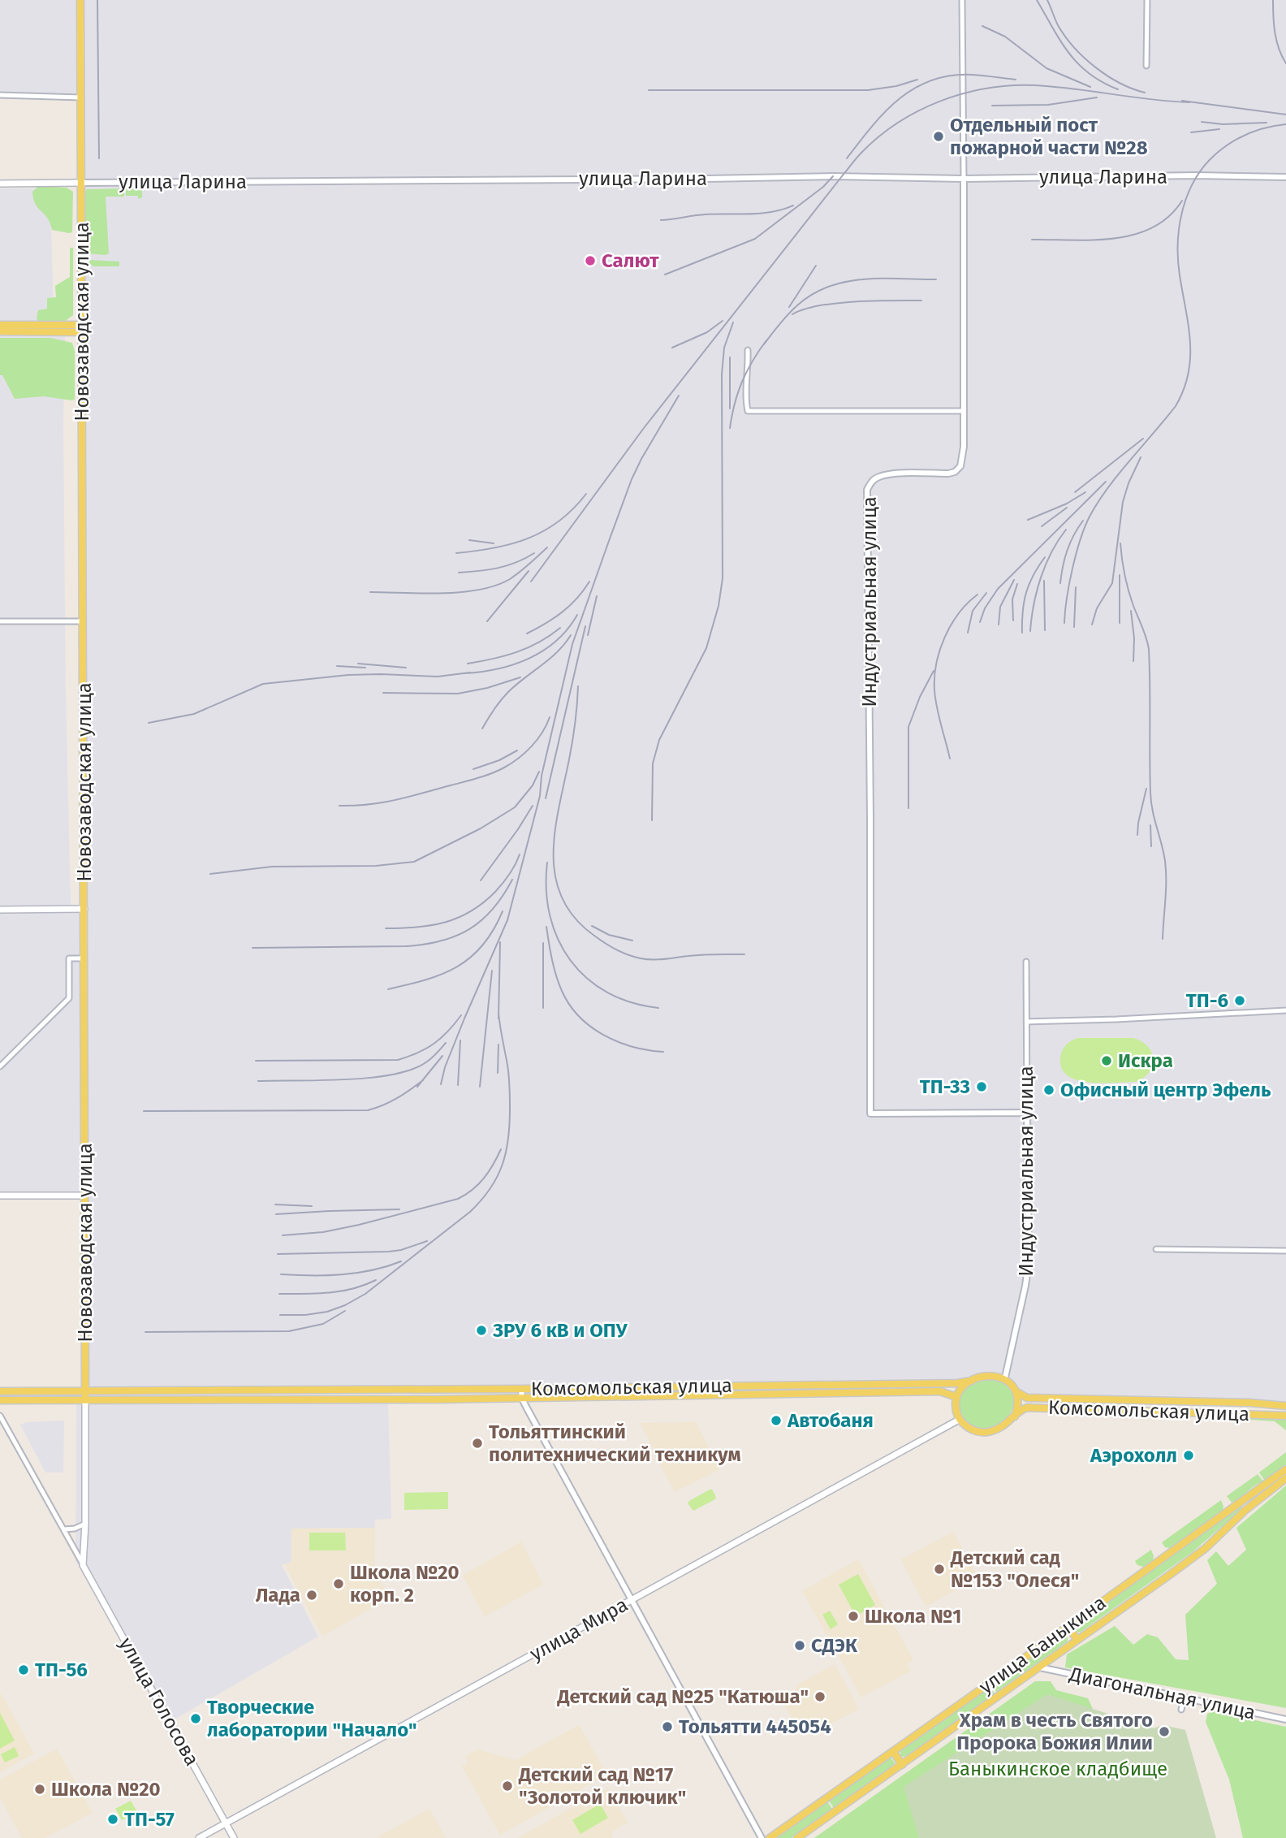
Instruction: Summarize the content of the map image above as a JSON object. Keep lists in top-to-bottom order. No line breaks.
{"streets":{"main road":["улица Ларина","Новозаводская улица","Комсомольская улица","улица Мира","улица Баныкина","улица Голосова"],"street":["Индустриальная улица","Диагональная улица"]},"crossings":[["улица Ларина","Новозаводская улица"],["улица Ларина","Индустриальная улица"],["Новозаводская улица","Комсомольская улица"],["Новозаводская улица","улица Голосова"],["Индустриальная улица","Комсомольская улица"],["Индустриальная улица","улица Мира"],["Комсомольская улица","улица Мира"],["улица Мира","улица Голосова"],["улица Баныкина","Диагональная улица"]],"parks":["Баныкинское кладбище"],"places":["Отдельный пост пожарной части №28","Салют","ТП-6","Искра","ТП-33","Офисный центр Эфель","ЗРУ 6 кВ и ОПУ","Автобаня","Тольяттинский политехнический техникум","Аэрохолл","Детский сад №153 \"Олеся\"","Школа №20 корп. 2","Лада","Школа №1","СДЭК","ТП-56","Детский сад №25 \"Катюша\"","Творческие лаборатории \"Начало\"","Тольятти 445054","Храм в честь Святого Пророка Божия Илии","Детский сад №17 \"Золотой ключик\"","Школа №20","ТП-57"]}
